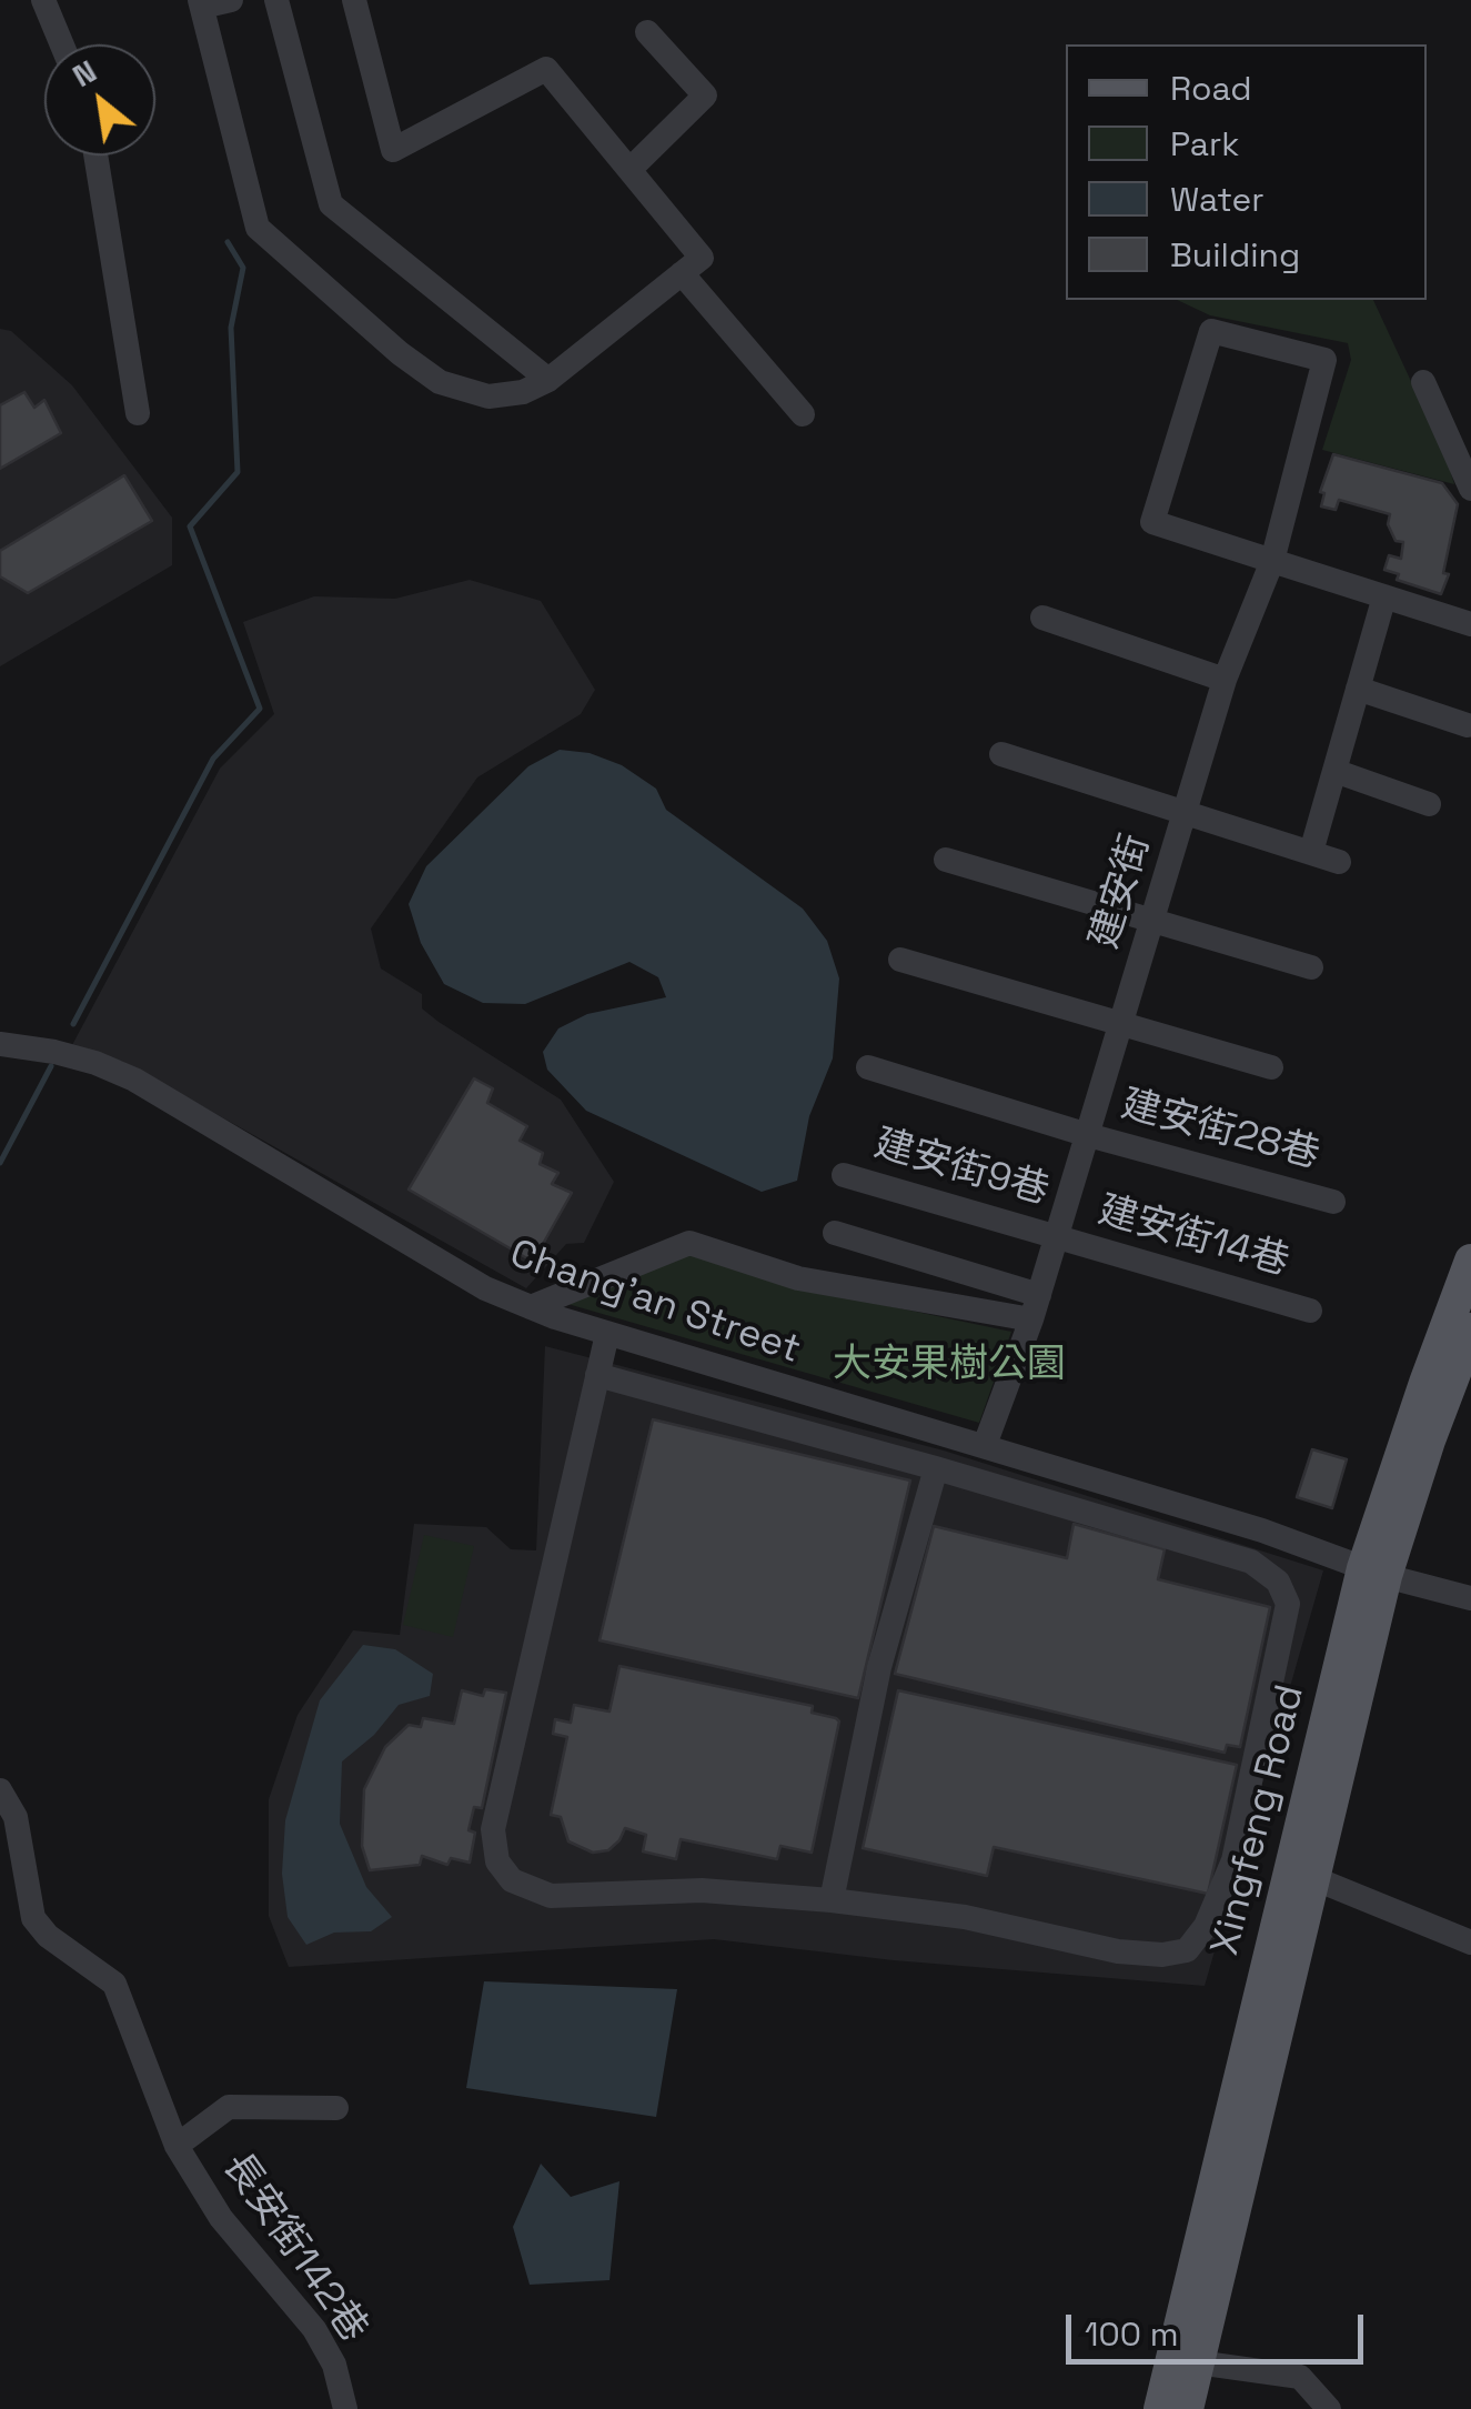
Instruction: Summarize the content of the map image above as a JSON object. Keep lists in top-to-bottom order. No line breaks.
{"streets":{"main road":["Xingfeng Road"],"street":["建安街","建安街28巷","建安街9巷","建安街14巷","Chang'an Street","長安街142巷"]},"crossings":[["建安街","建安街28巷"],["建安街","建安街9巷"],["建安街","建安街14巷"],["建安街","Chang'an Street"],["建安街9巷","建安街14巷"],["Chang'an Street","Xingfeng Road"]],"parks":["大安果樹公園"],"legend":["Road","Park","Water","Building"],"scale_bar":"100 m","north":"top left"}
